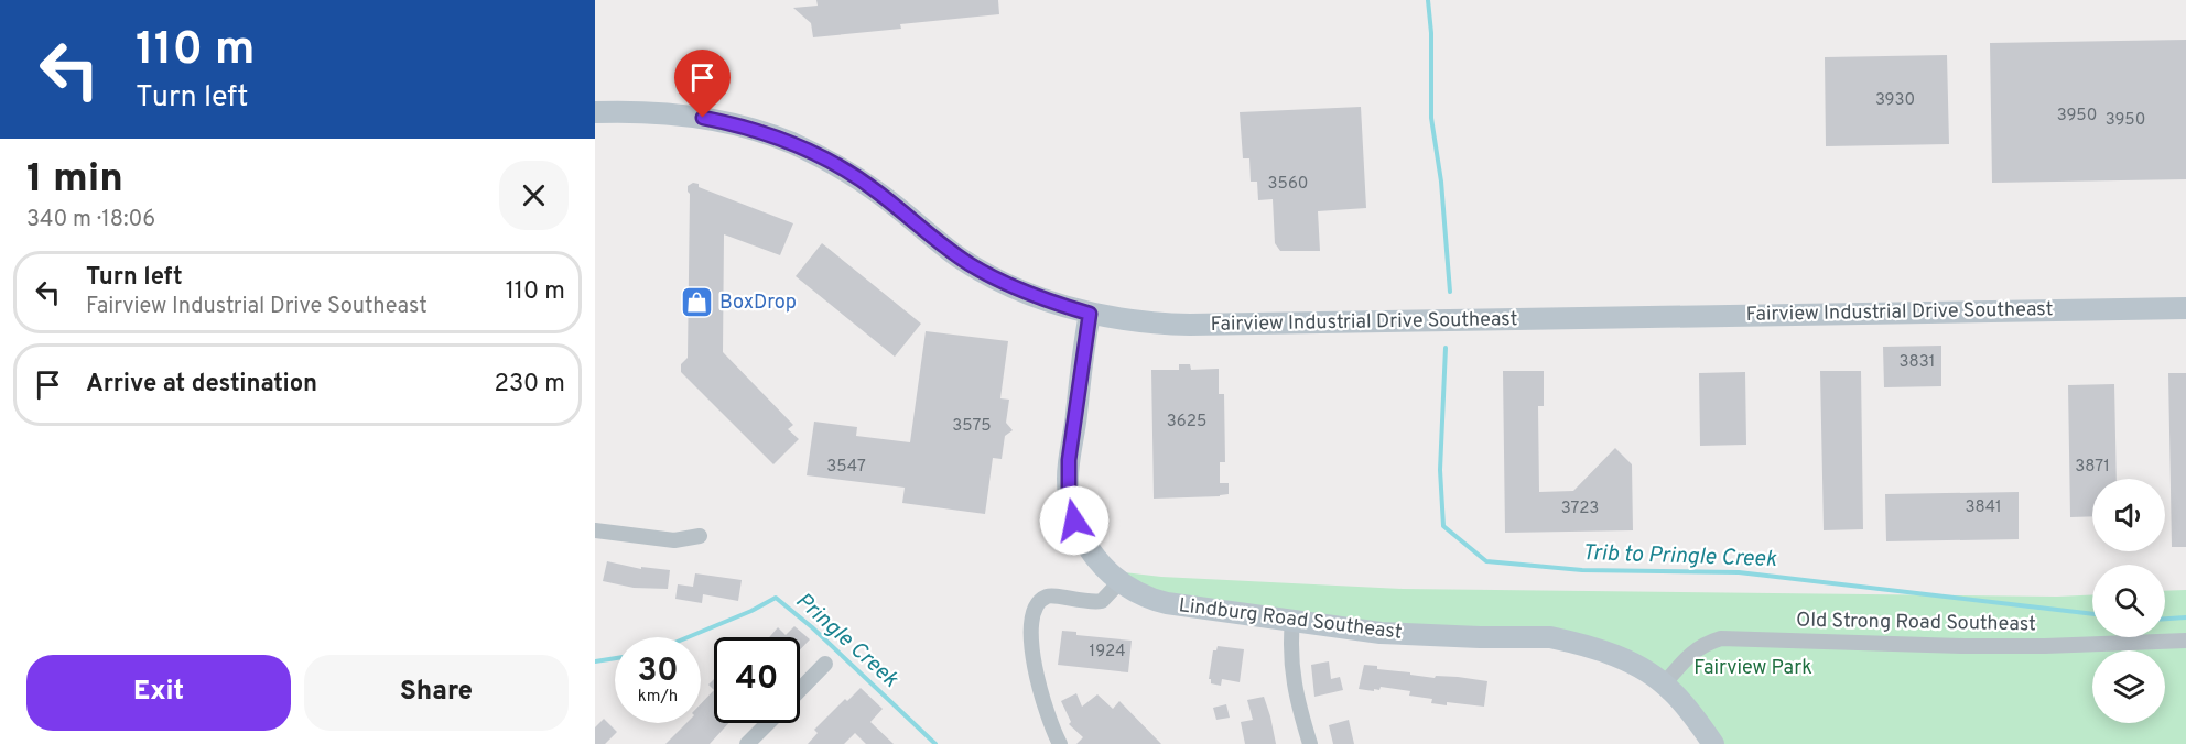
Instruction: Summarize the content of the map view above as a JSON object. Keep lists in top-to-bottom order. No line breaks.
{"streets":{"main road":["Fairview Industrial Drive Southeast","Lindburg Road Southeast"],"street":["Old Strong Road Southeast"]},"crossings":[["Fairview Industrial Drive Southeast","Lindburg Road Southeast"],["Lindburg Road Southeast","Old Strong Road Southeast"]],"water":["Trib to Pringle Creek","Pringle Creek"],"parks":["Fairview Park"],"places":{"shop":["BoxDrop"]},"house_numbers":["3930","3950","3950","3560","3831","3625","3575","3547","3871","3841","3723","1924"],"page":{"turn":["110 m","Turn left"],"heading":["1 min","340 m · 18:06"],"list":[{"name":"Turn left","note":"Fairview Industrial Drive Southeast","value":"110 m"},{"name":"Arrive at destination","value":"230 m"}],"speed":"30 km/h","limit":"40","buttons":["Exit","Share"]}}
